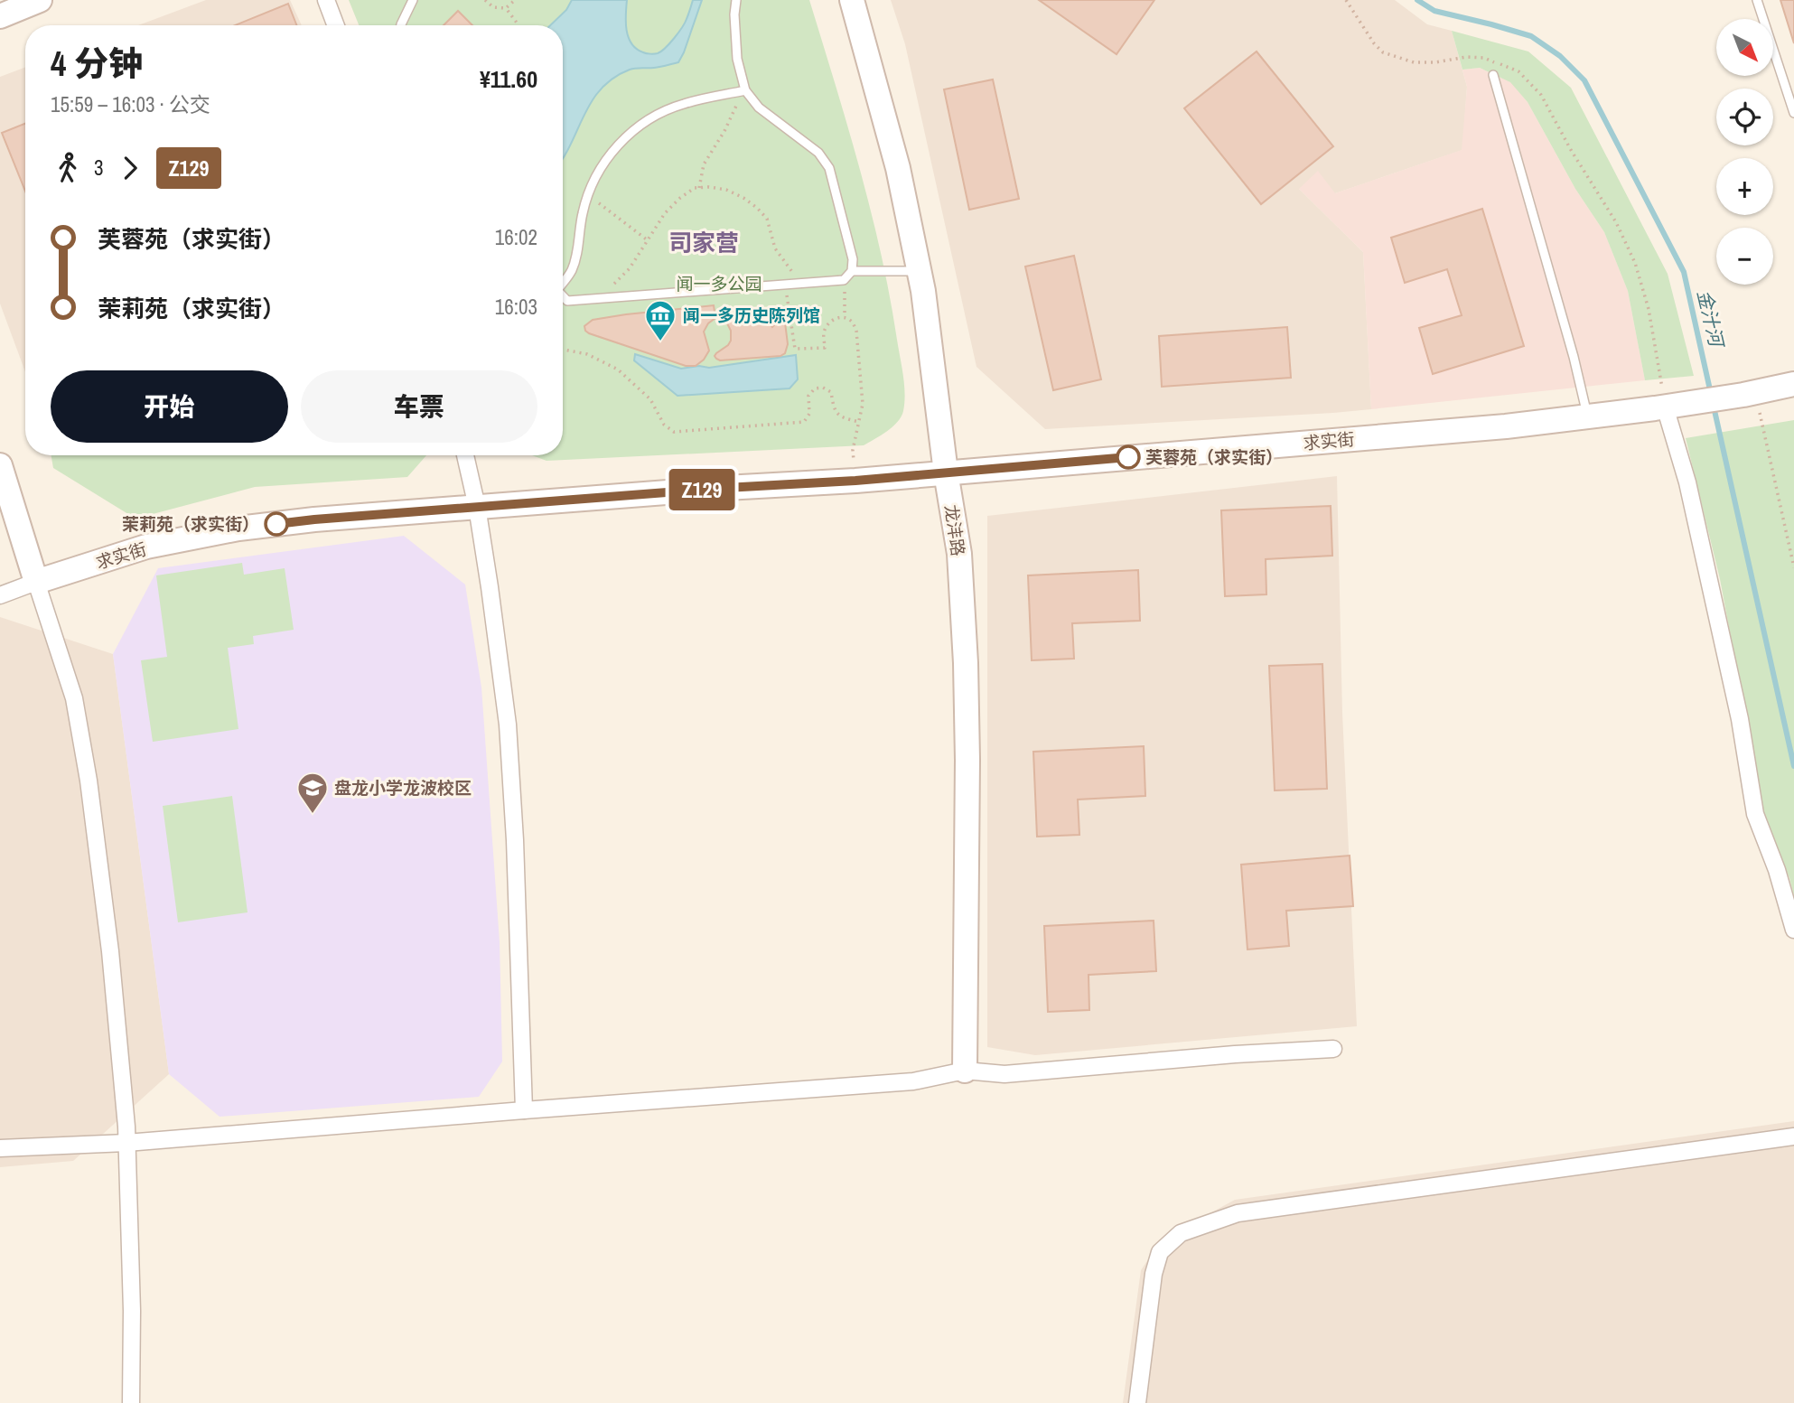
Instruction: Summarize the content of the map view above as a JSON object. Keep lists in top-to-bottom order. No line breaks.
{"streets":{"street":["求实街","龙沣路"]},"crossings":[["求实街","龙沣路"]],"districts":["司家营"],"water":["金汁河"],"parks":["闻一多公园"],"places":{"museum":["闻一多历史陈列馆"],"other":["芙蓉苑（求实街）","茉莉苑（求实街）"],"school or university":["盘龙小学龙波校区"]},"lines":["bus line Z129"],"north":"bottom right","page":{"on_map":"Z129","map_buttons":["+","−"],"heading":["4 分钟","15:59 – 16:03 · 公交","¥11.60"],"legs":["3","Z129"],"list":[{"name":"芙蓉苑（求实街）","value":"16:02"},{"name":"茉莉苑（求实街）","value":"16:03"}],"buttons":["开始","车票"]}}
